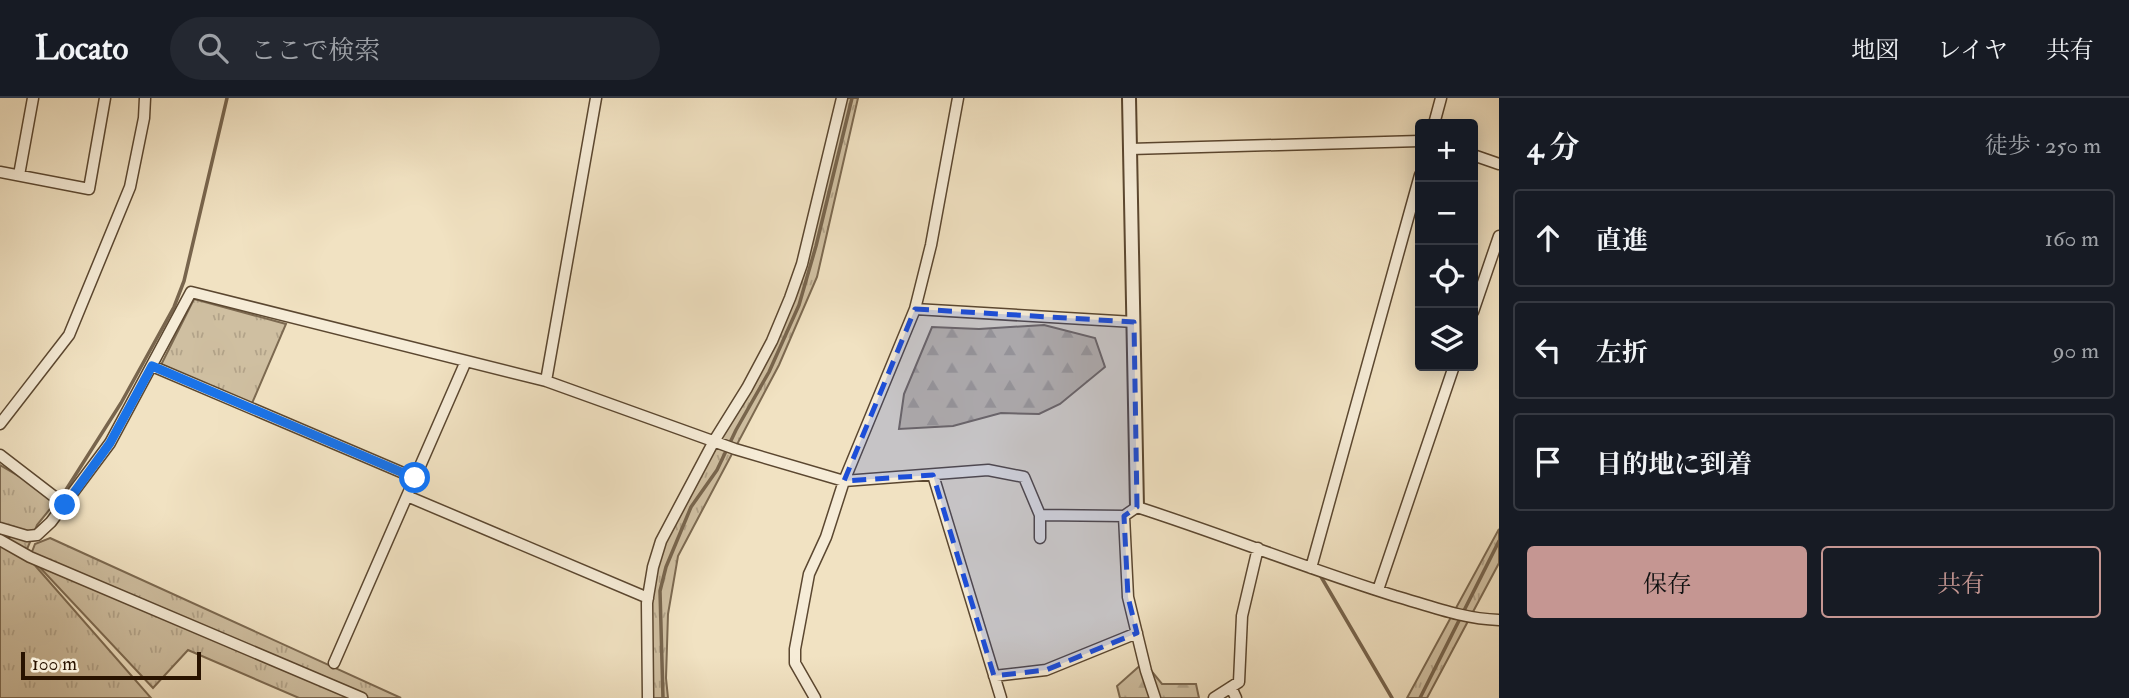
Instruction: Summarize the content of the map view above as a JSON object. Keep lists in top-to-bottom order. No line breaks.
{"scale_bar":"100 m","page":{"header":"Locato","search":"ここで検索","nav":["地図","レイヤ","共有"],"heading":["4 分","徒歩 · 250 m"],"map_buttons":["+","−"],"list":[["直進","160 m"],["左折","90 m"],"目的地に到着"],"buttons":["保存","共有"],"scale":"100 m"}}
